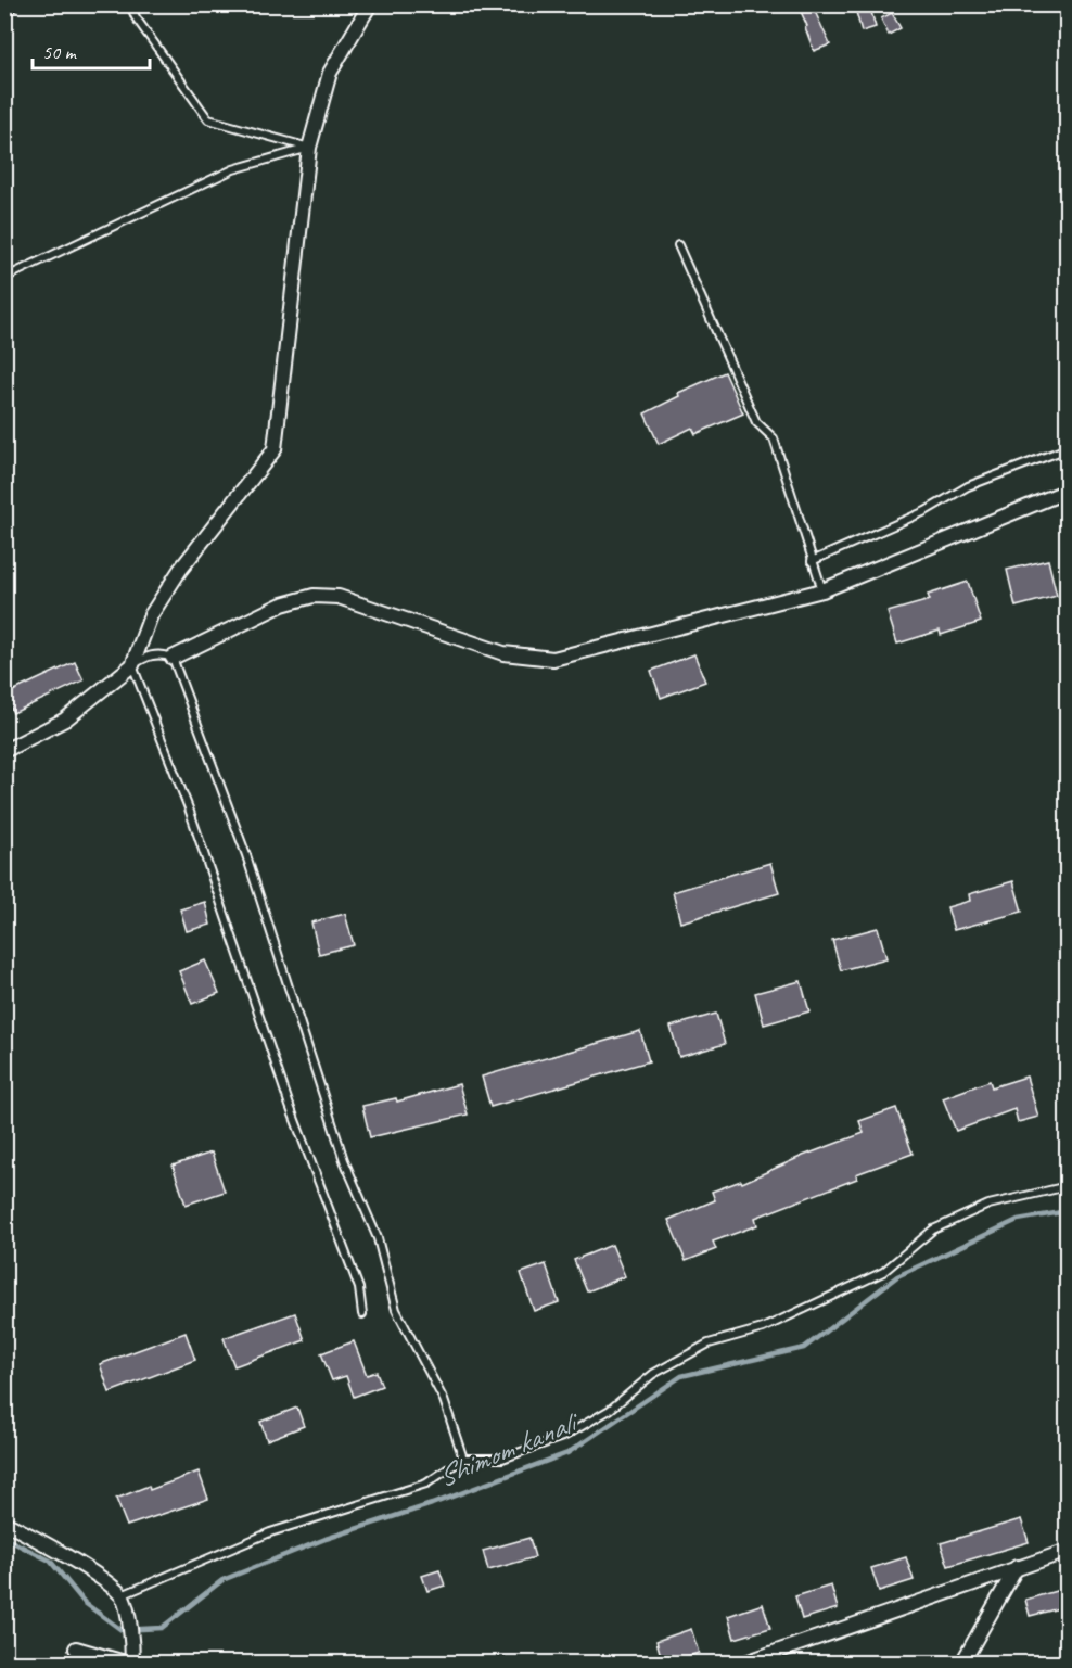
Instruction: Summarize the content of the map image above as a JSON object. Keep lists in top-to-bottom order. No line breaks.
{"water":["Shimom kanali"],"scale_bar":"50 m"}
